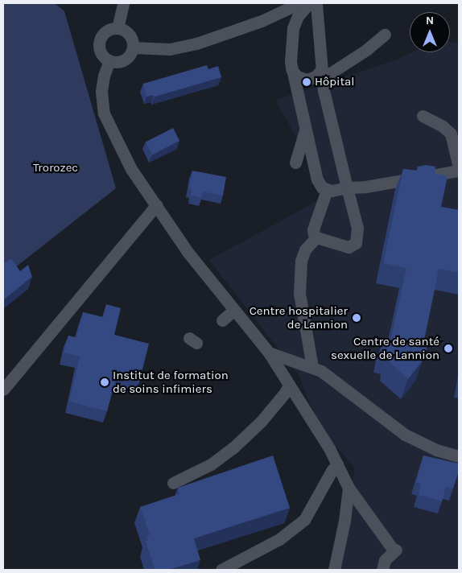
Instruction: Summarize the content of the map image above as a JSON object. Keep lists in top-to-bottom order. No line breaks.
{"parks":["Trorozec"],"places":["Hôpital","Centre hospitalier de Lannion","Centre de santé sexuelle de Lannion","Institut de formation de soins infimiers"],"north":"top"}
